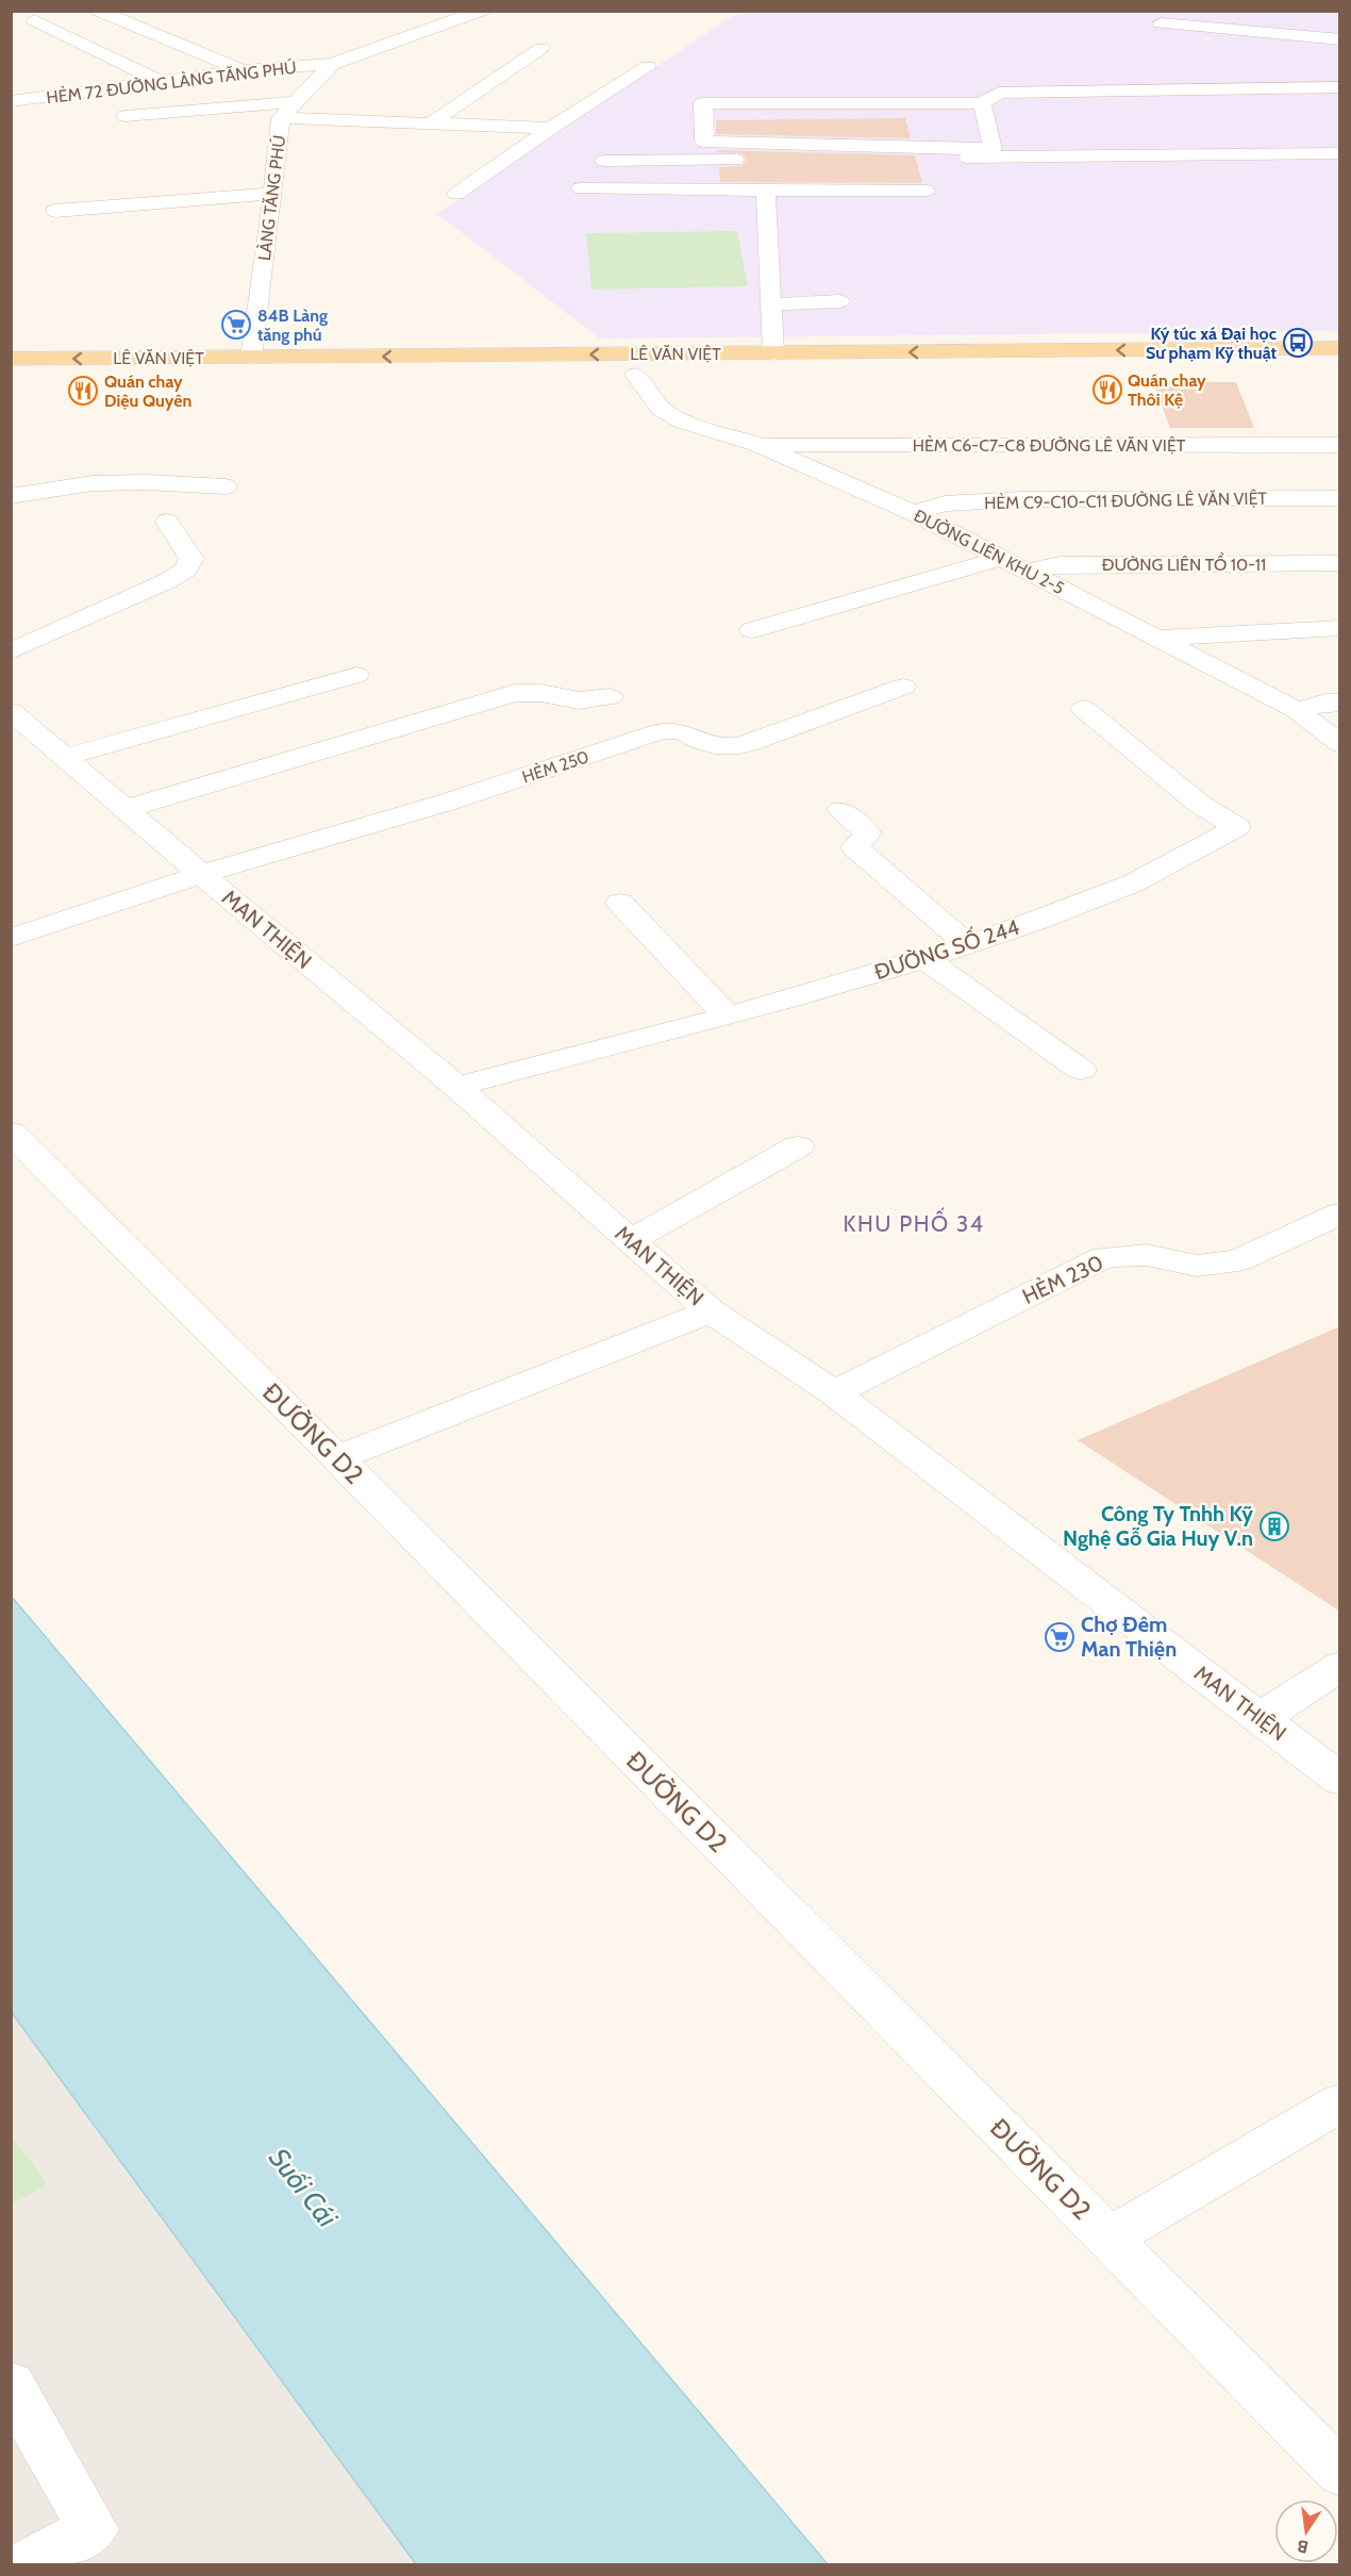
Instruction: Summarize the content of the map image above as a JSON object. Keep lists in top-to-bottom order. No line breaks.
{"streets":{"main road":["LÊ VĂN VIỆT"],"street":["HẺM 72 ĐƯỜNG LÀNG TĂNG PHÚ","LÀNG TĂNG PHÚ","HẺM C6-C7-C8 ĐƯỜNG LÊ VĂN VIỆT","HẺM C9-C10-C11 ĐƯỜNG LÊ VĂN VIỆT","ĐƯỜNG LIÊN KHU 2-5","ĐƯỜNG LIÊN TỔ 10-11","HẺM 250","MAN THIỆN","ĐƯỜNG SỐ 244","HẺM 230","ĐƯỜNG D2"]},"crossings":[["HẺM 72 ĐƯỜNG LÀNG TĂNG PHÚ","LÀNG TĂNG PHÚ"],["LÀNG TĂNG PHÚ","LÊ VĂN VIỆT"],["LÊ VĂN VIỆT","ĐƯỜNG LIÊN KHU 2-5"],["HẺM C6-C7-C8 ĐƯỜNG LÊ VĂN VIỆT","ĐƯỜNG LIÊN KHU 2-5"],["HẺM C9-C10-C11 ĐƯỜNG LÊ VĂN VIỆT","ĐƯỜNG LIÊN KHU 2-5"],["ĐƯỜNG LIÊN KHU 2-5","ĐƯỜNG LIÊN TỔ 10-11"],["HẺM 250","MAN THIỆN"],["MAN THIỆN","ĐƯỜNG SỐ 244"],["MAN THIỆN","HẺM 230"]],"districts":["KHU PHỐ 34"],"water":["Suối Cái"],"places":{"supermarket":["84B Làng tăng phú","Chợ Đêm Man Thiện"],"bus stop":["Ký túc xá Đại học Sư phạm Kỹ thuật"],"restaurant":["Quán chay Thôi Kệ","Quán chay Diệu Quyên"],"building":["Công Ty Tnhh Kỹ Nghệ Gỗ Gia Huy V.n"]},"north":"bottom"}
